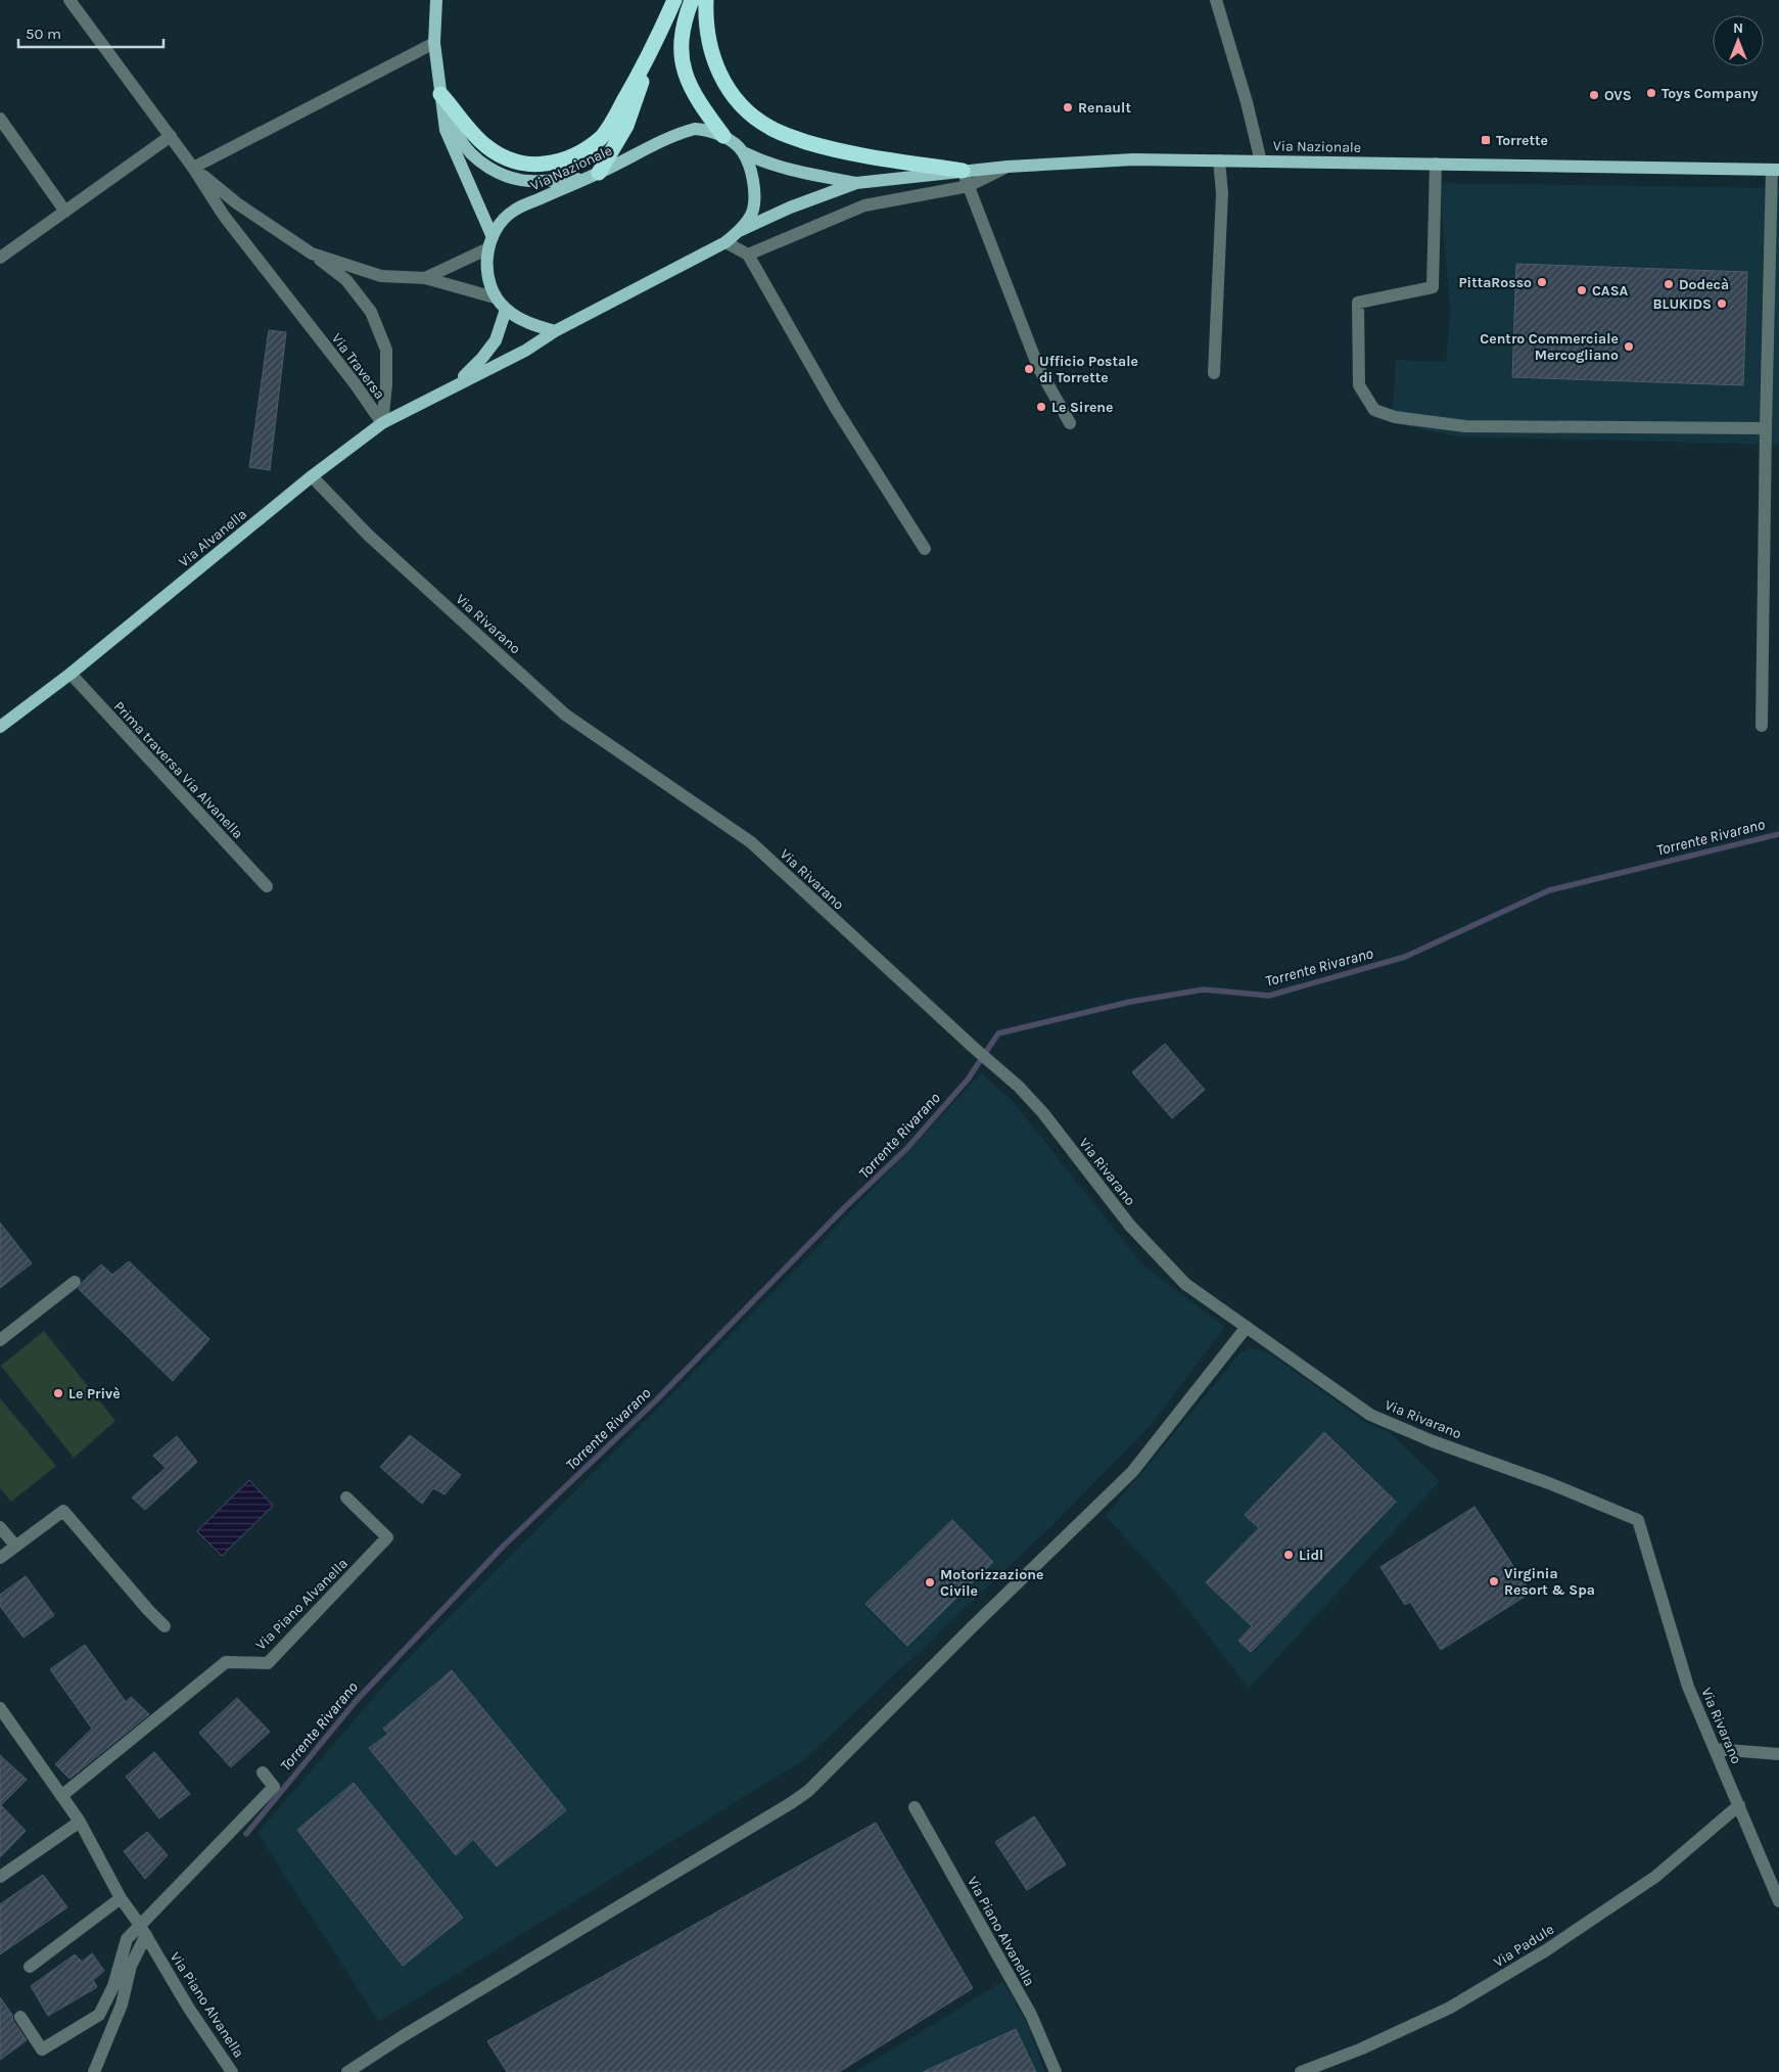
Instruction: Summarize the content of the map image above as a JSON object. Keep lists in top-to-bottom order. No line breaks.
{"streets":{"main road":["Via Nazionale","Via Alvanella"],"street":["Via Traversa","Via Rivarano","Prima traversa Via Alvanella","Via Piano Alvanella","Via Padule"]},"crossings":[["Via Nazionale","Via Traversa"],["Via Nazionale","Via Alvanella"],["Via Traversa","Via Alvanella"],["Via Alvanella","Via Rivarano"],["Via Alvanella","Prima traversa Via Alvanella"],["Via Rivarano","Via Padule"]],"water":["Torrente Rivarano"],"places":{"other":["Toys Company","OVS","Renault","PittaRosso","Dodecà","CASA","BLUKIDS","Centro Commerciale Mercogliano","Ufficio Postale di Torrette","Le Sirene","Le Privè","Lidl","Virginia Resort & Spa","Motorizzazione Civile"],"transit":["Torrette"]},"scale_bar":"50 m","north":"top"}
